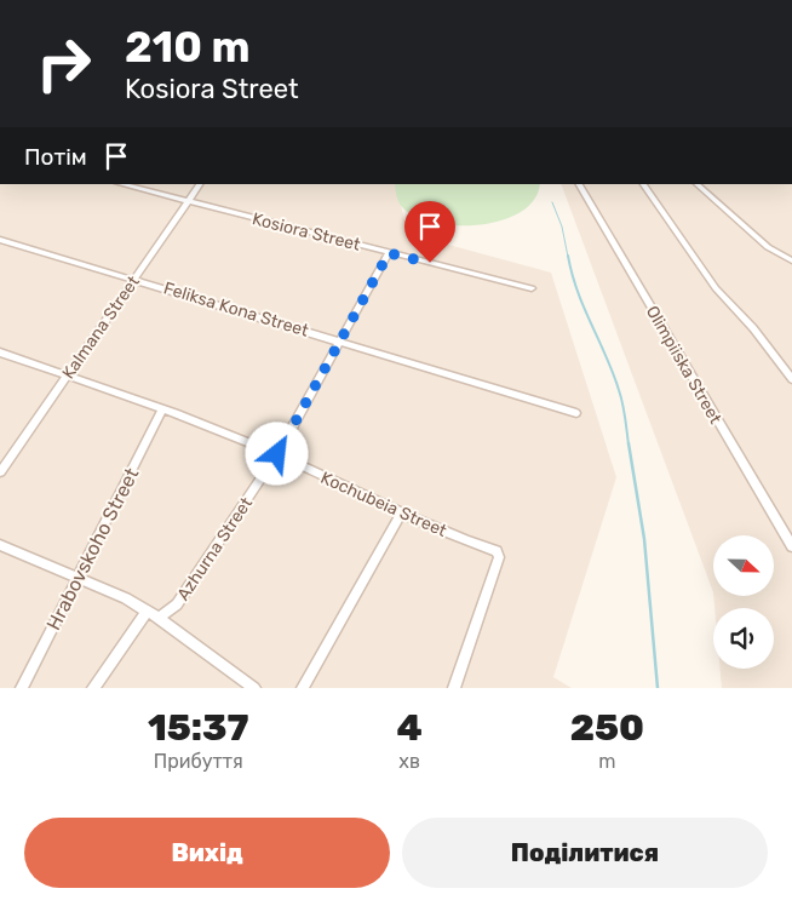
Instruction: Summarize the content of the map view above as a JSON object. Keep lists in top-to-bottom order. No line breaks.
{"streets":{"street":["Kosiora Street","Feliksa Kona Street","Kalmana Street","Olimpiiska Street","Kochubeia Street","Hrabovskoho Street","Azhurna Street"]},"crossings":[["Kosiora Street","Kalmana Street"],["Kosiora Street","Azhurna Street"],["Feliksa Kona Street","Kalmana Street"],["Feliksa Kona Street","Azhurna Street"],["Kalmana Street","Kochubeia Street"],["Kochubeia Street","Hrabovskoho Street"],["Kochubeia Street","Azhurna Street"]],"north":"right","page":{"turn":["210 m","Kosiora Street"],"then":"Потім","eta":["15:37","Прибуття","4","хв","250","m"],"buttons":["Вихід","Поділитися"]}}
